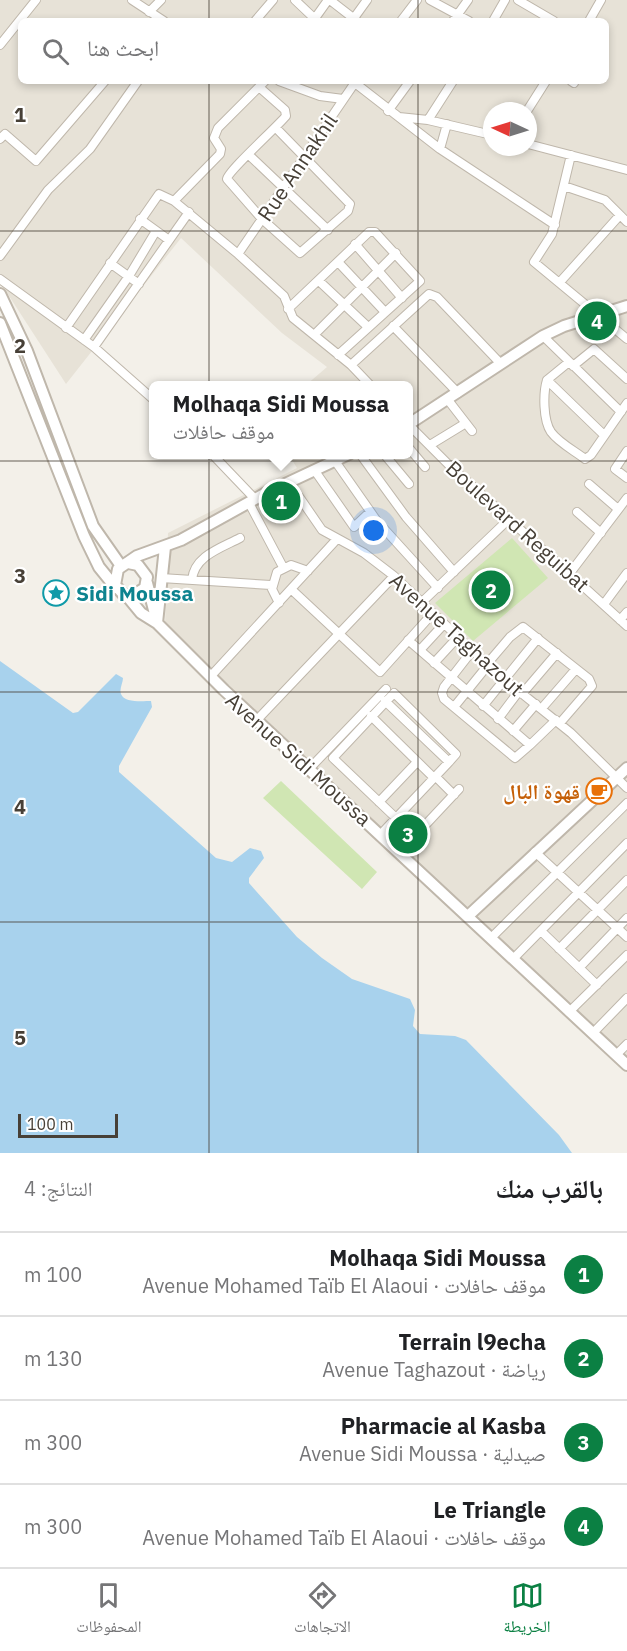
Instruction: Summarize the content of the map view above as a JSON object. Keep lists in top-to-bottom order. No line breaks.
{"streets":{"street":["Rue Annakhil","Boulevard Reguibat","Avenue Taghazout","Avenue Sidi Moussa"]},"places":{"place":["Sidi Moussa"],"cafe":["قهوة البال"]},"scale_bar":"100 m","north":"left","page":{"search":"ابحث هنا","pins":["4","1","2","3"],"popup":["Molhaqa Sidi Moussa","موقف حافلات"],"scale":"100 m","heading":["بالقرب منك","النتائج: 4"],"list":[{"mark":"1","name":"Molhaqa Sidi Moussa","note":"موقف حافلات · Avenue Mohamed Taïb El Alaoui","value":"100 m"},{"mark":"2","name":"Terrain l9echa","note":"رياضة · Avenue Taghazout","value":"130 m"},{"mark":"3","name":"Pharmacie al Kasba","note":"صيدلية · Avenue Sidi Moussa","value":"300 m"},{"mark":"4","name":"Le Triangle","note":"موقف حافلات · Avenue Mohamed Taïb El Alaoui","value":"300 m"}],"nav":["الخريطة","الاتجاهات","المحفوظات"]},"grid":{"rows":["1","2","3","4","5"]}}
